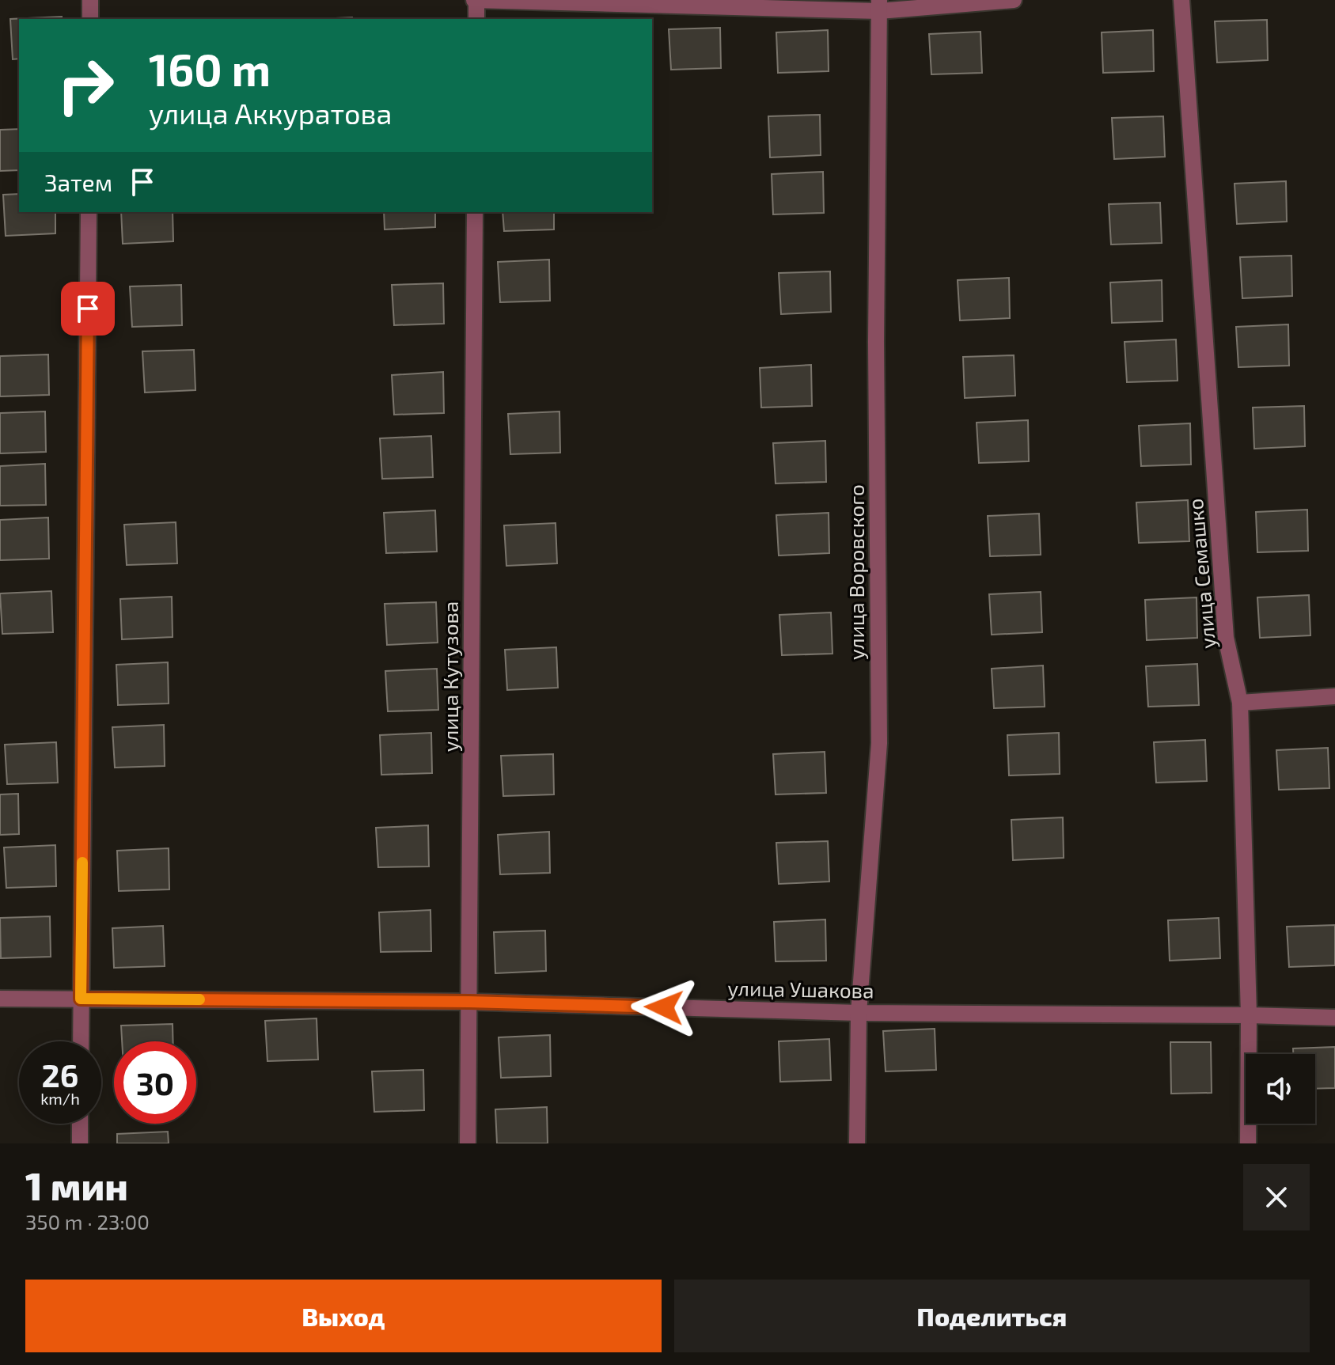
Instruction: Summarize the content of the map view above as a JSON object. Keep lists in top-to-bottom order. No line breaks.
{"streets":{"street":["улица Воровского","улица Семашко","улица Кутузова","улица Ушакова"]},"crossings":[["улица Воровского","улица Ушакова"],["улица Семашко","улица Ушакова"],["улица Кутузова","улица Ушакова"]],"page":{"turn":["160 m","улица Аккуратова"],"then":"Затем","speed":"26 km/h","limit":"30","heading":["1 мин","350 m · 23:00"],"buttons":["Выход","Поделиться"]}}
